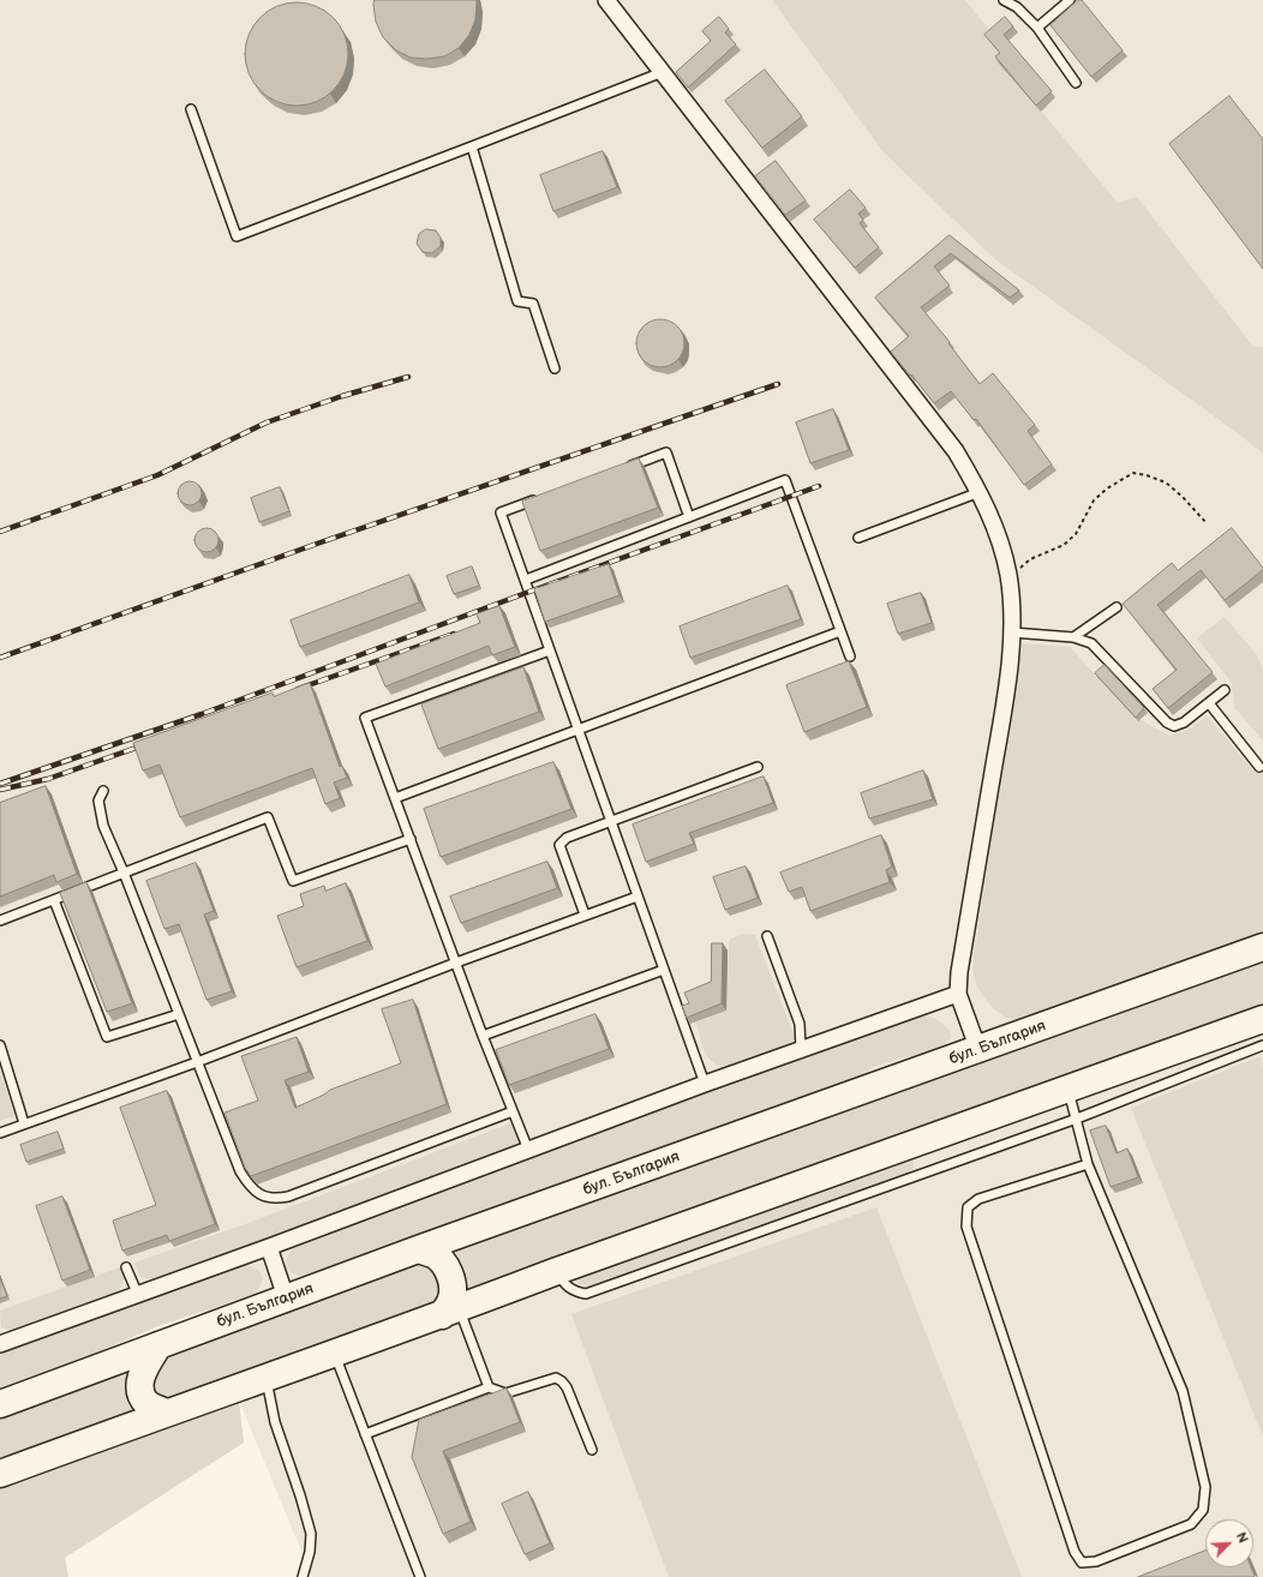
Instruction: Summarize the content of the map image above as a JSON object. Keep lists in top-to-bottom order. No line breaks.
{"streets":{"highway":["бул. България"]},"north":"top right"}
